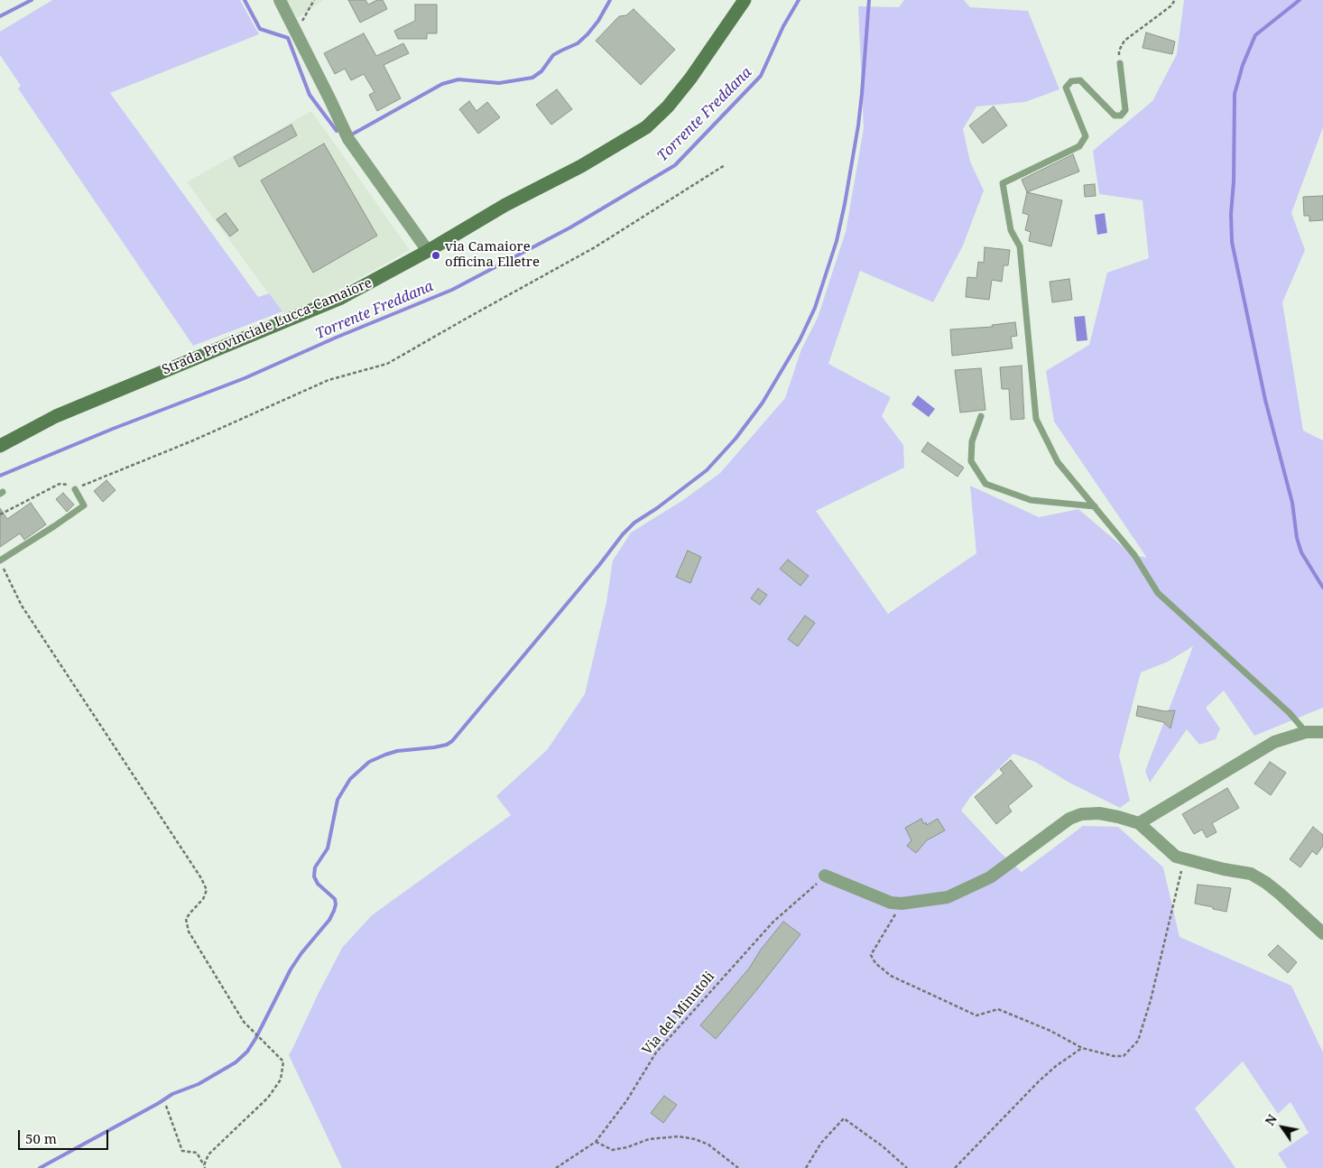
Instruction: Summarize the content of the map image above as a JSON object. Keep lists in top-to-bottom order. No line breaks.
{"streets":{"main road":["Strada Provinciale Lucca-Camaiore"],"path":["Via del Minutoli"]},"water":["Torrente Freddana"],"places":["via Camaiore officina Elletre"],"scale_bar":"50 m","north":"top left"}
